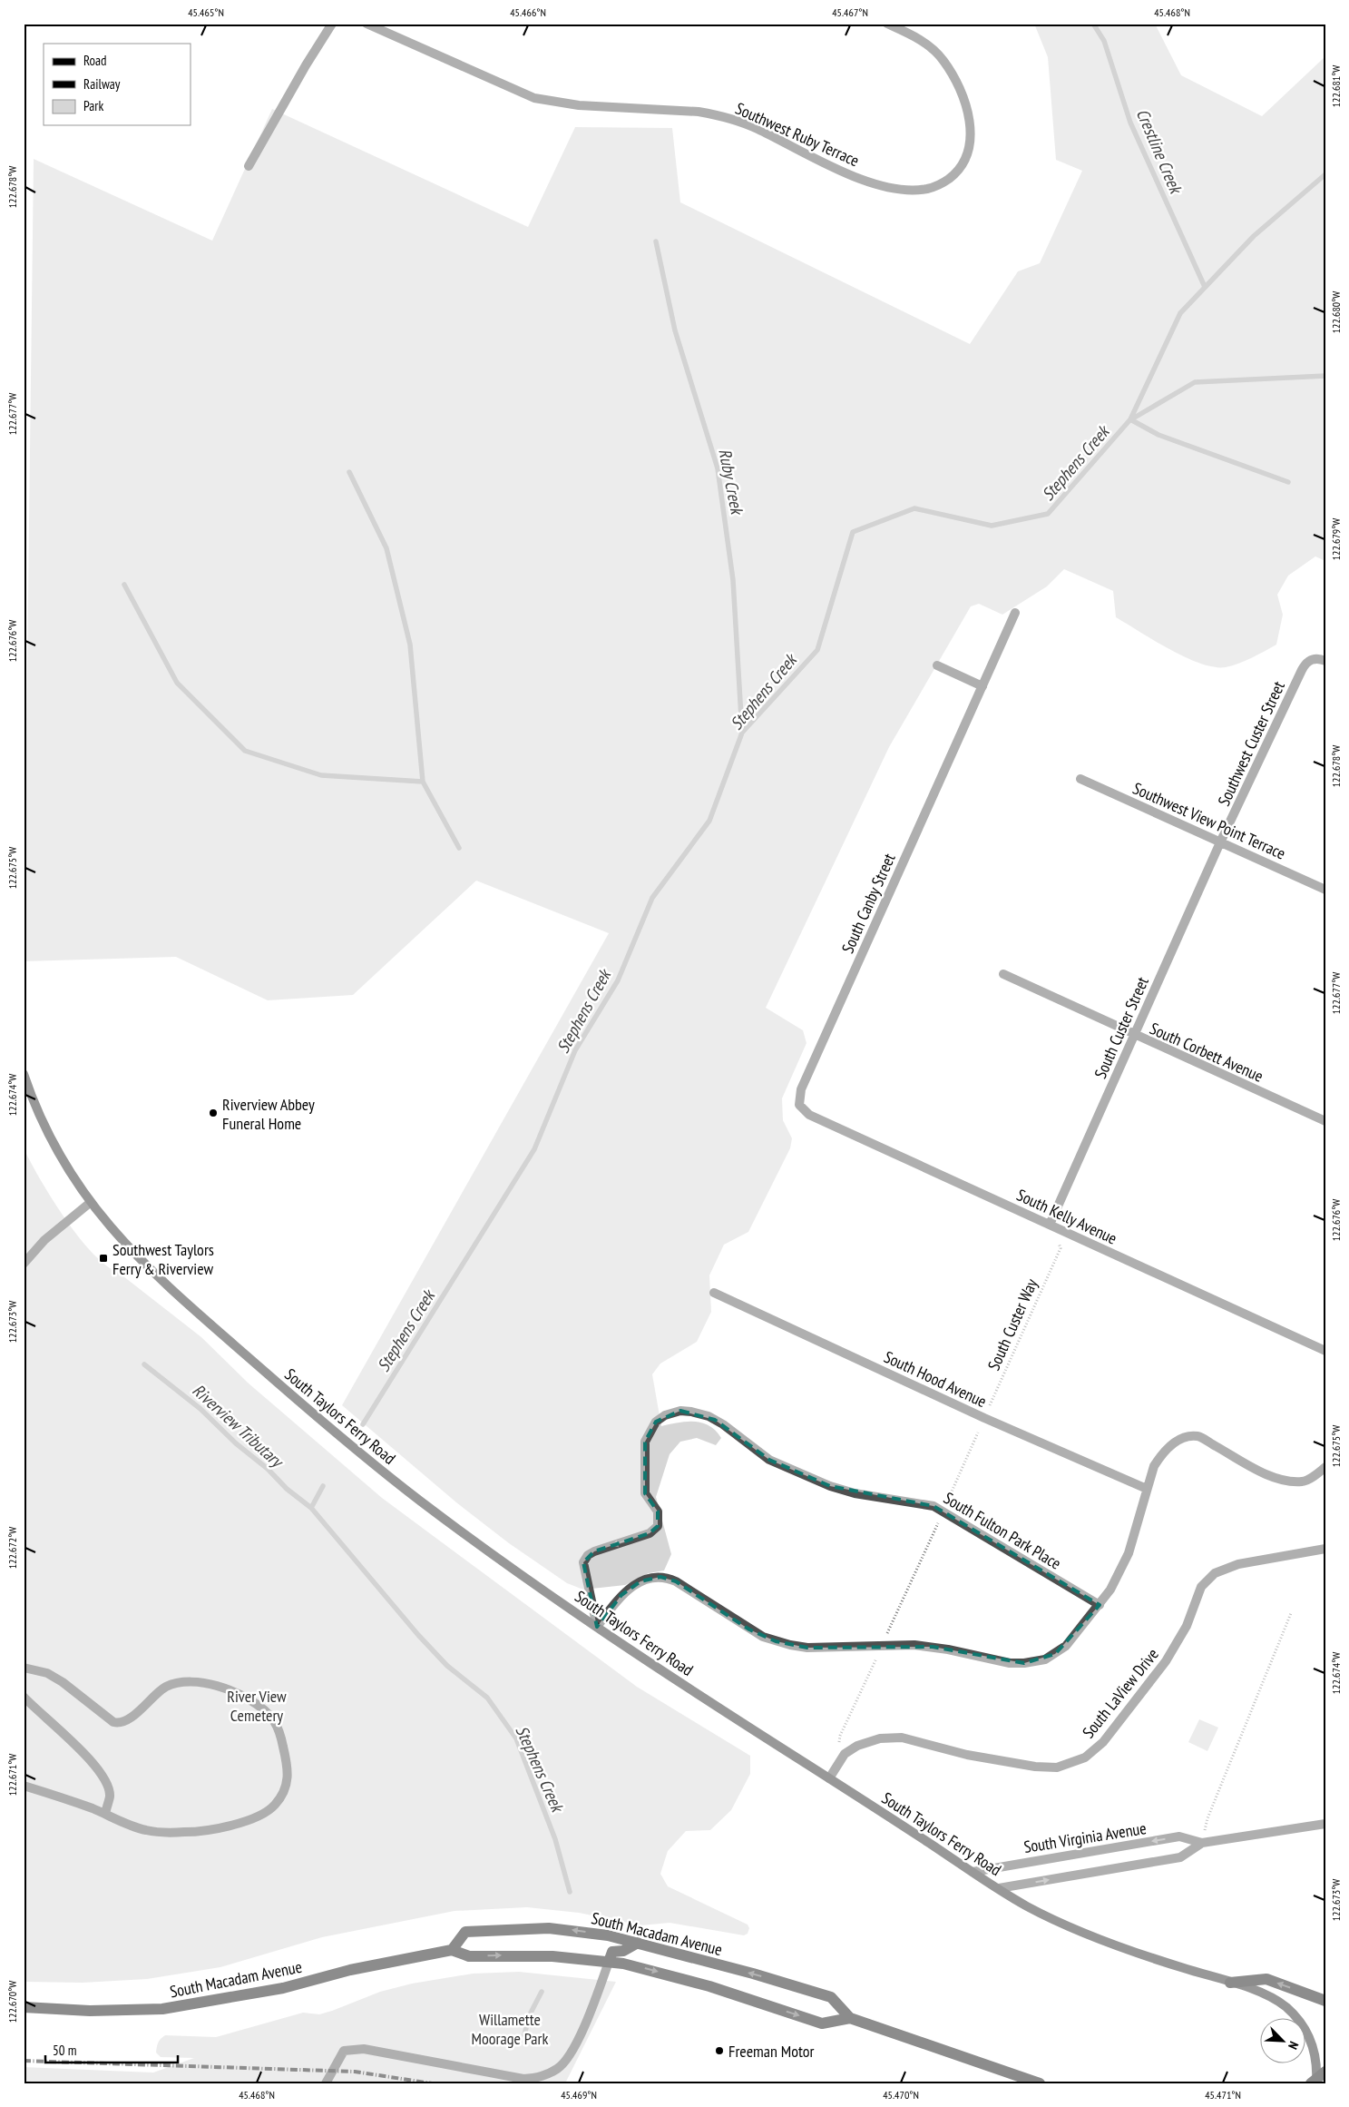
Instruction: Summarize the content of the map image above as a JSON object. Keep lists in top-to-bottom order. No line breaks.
{"streets":{"main road":["South Taylors Ferry Road","South Macadam Avenue"],"street":["Southwest Ruby Terrace","Southwest Custer Street","Southwest View Point Terrace","South Canby Street","South Custer Street","South Corbett Avenue","South Kelly Avenue","South Hood Avenue","South Fulton Park Place","South LaView Drive","South Virginia Avenue"],"path":["South Custer Way"]},"crossings":[["Southwest Custer Street","Southwest View Point Terrace"],["Southwest Custer Street","South Custer Street"],["Southwest View Point Terrace","South Custer Street"],["South Canby Street","South Kelly Avenue"],["South Custer Street","South Corbett Avenue"],["South Custer Street","South Kelly Avenue"],["South Taylors Ferry Road","South Fulton Park Place"],["South Taylors Ferry Road","South LaView Drive"],["South Taylors Ferry Road","South Virginia Avenue"]],"water":["Crestline Creek","Stephens Creek","Ruby Creek","Riverview Tributary"],"parks":["River View Cemetery","Willamette Moorage Park"],"places":{"other":["Riverview Abbey Funeral Home","Freeman Motor"],"transit":["Southwest Taylors Ferry & Riverview"]},"legend":["Road","Railway","Park"],"scale_bar":"50 m","north":"bottom right","coordinates":["45.465°N","45.466°N","45.467°N","45.468°N","122.681°W","122.678°W","122.680°W","122.677°W","122.679°W","122.676°W","122.675°W","122.674°W","122.673°W","122.672°W","122.671°W","122.670°W","45.469°N","45.470°N","45.471°N"]}
